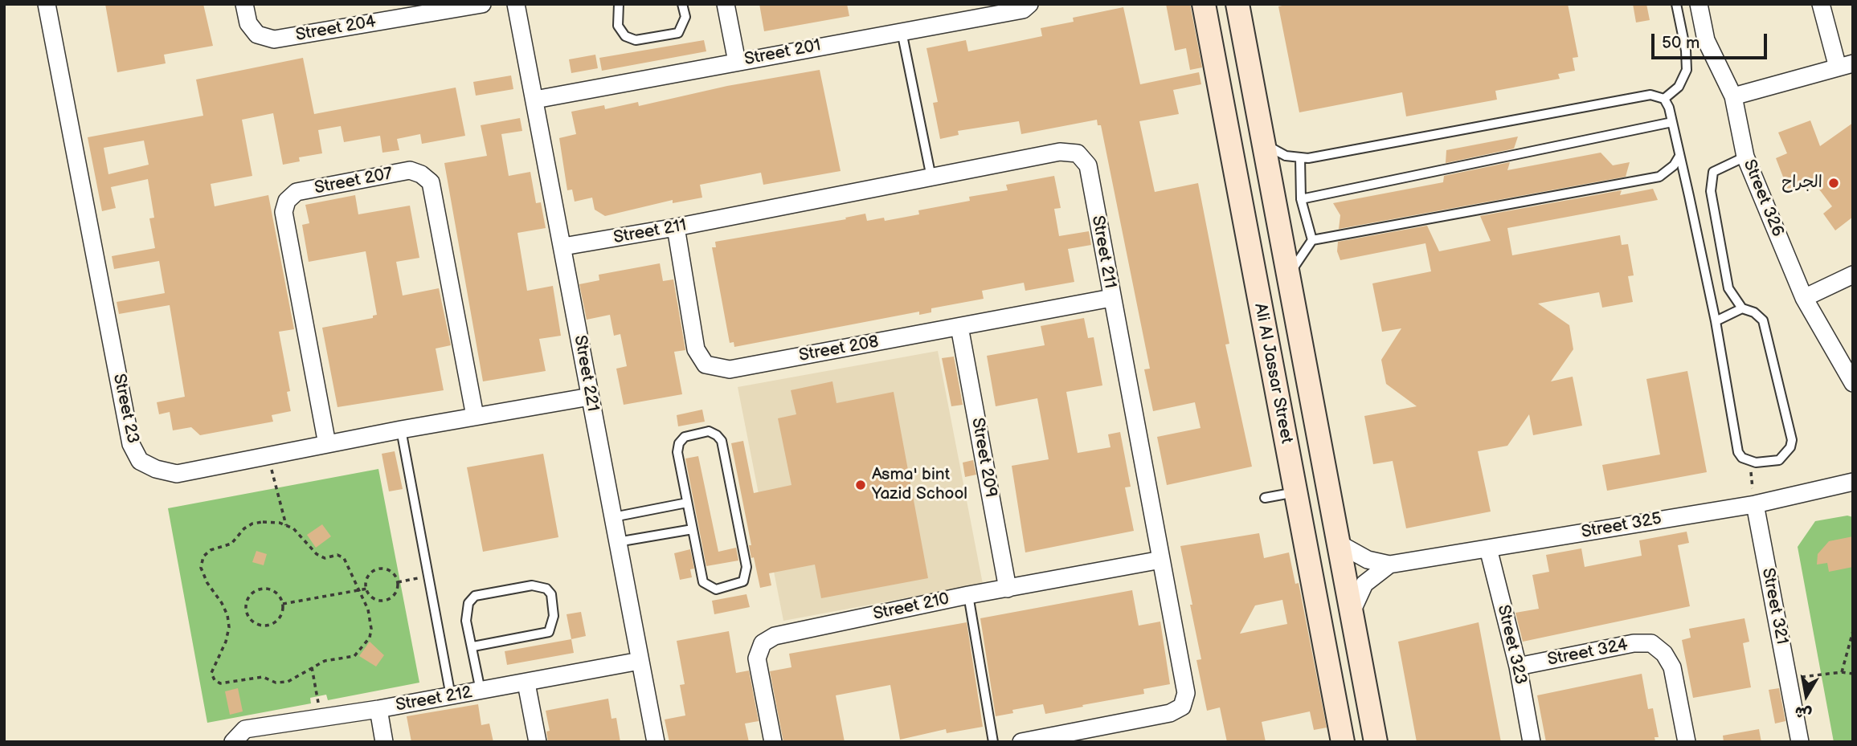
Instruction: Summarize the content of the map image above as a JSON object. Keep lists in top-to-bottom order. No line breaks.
{"streets":{"street":["Street 204","Street 201","Street 207","Street 326","Street 211","Street 208","Street 221","Ali Al Jassar Street","Street 23","Street 209","Street 325","Street 321","Street 210","Street 323","Street 324","Street 212"]},"crossings":[["Street 201","Street 221"],["Street 207","Street 23"],["Street 211","Street 208"],["Street 211","Street 221"],["Street 211","Street 210"],["Street 208","Street 209"],["Street 221","Street 23"],["Street 221","Street 212"],["Ali Al Jassar Street","Street 325"],["Street 209","Street 210"],["Street 325","Street 321"],["Street 325","Street 323"],["Street 323","Street 324"]],"places":["الجراح","Asma' bint Yazid School"],"scale_bar":"50 m","north":"bottom"}
